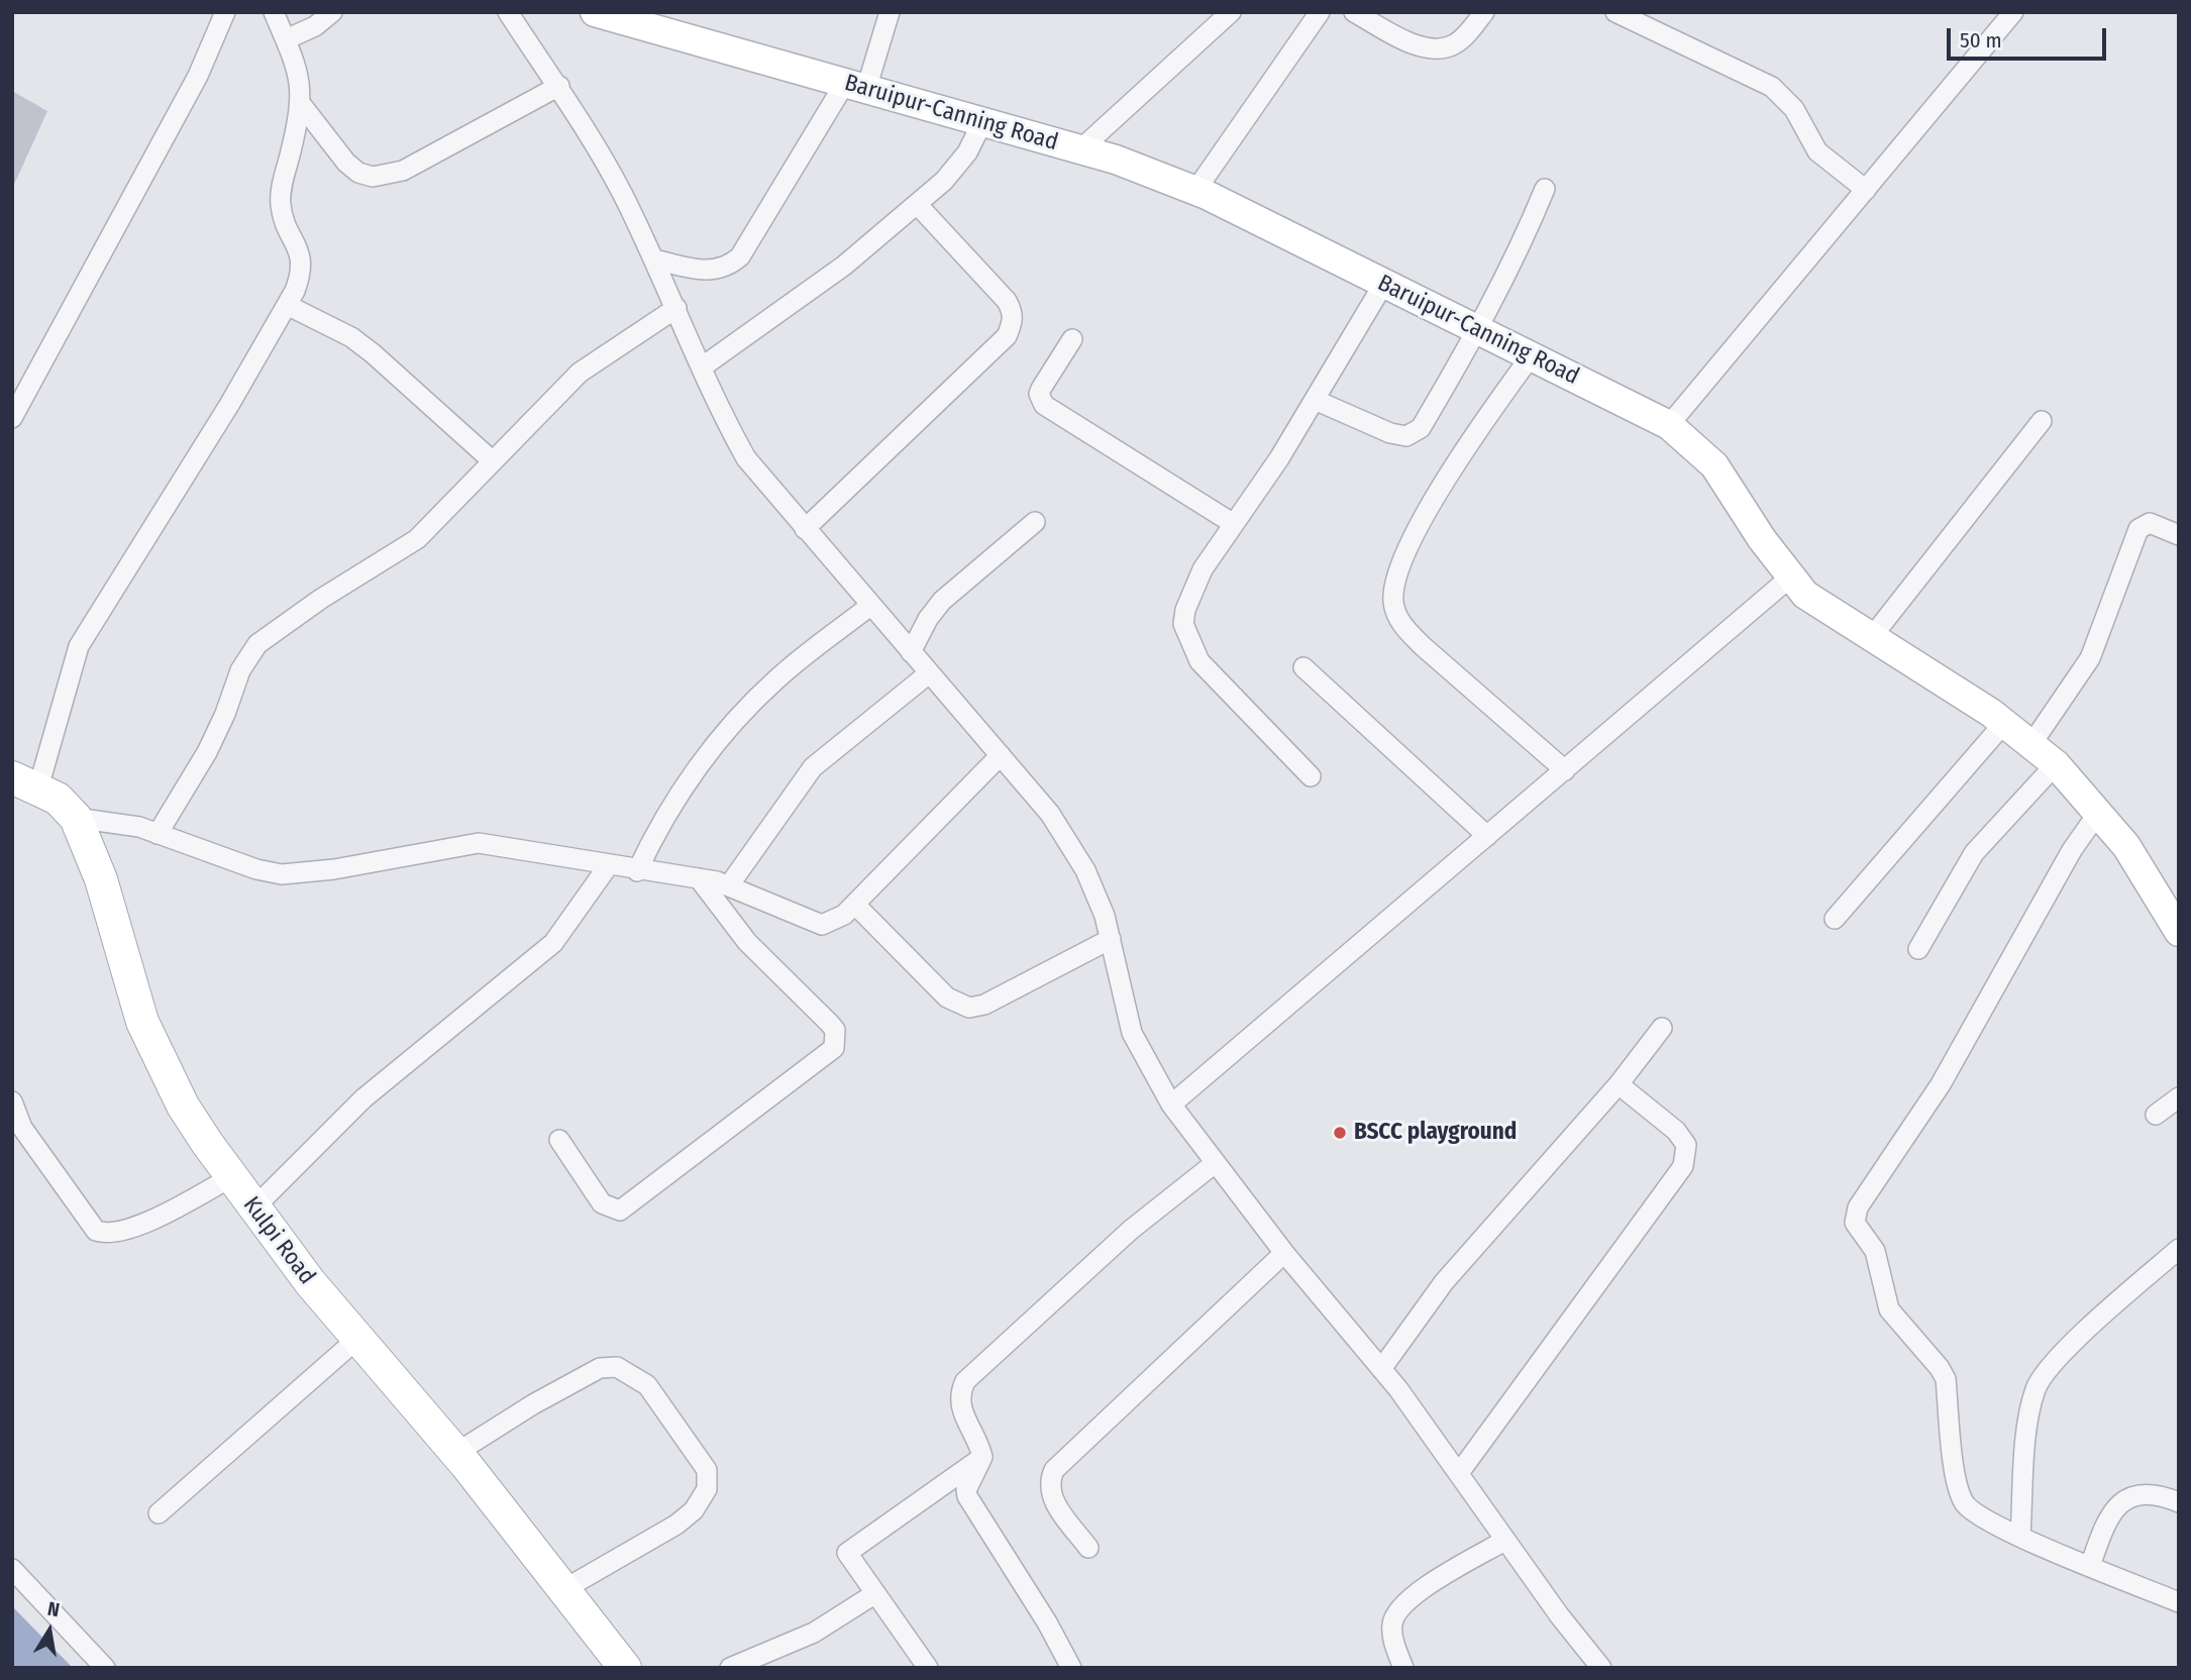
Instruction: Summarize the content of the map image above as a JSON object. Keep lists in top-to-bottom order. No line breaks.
{"streets":{"main road":["Baruipur-Canning Road","Kulpi Road"]},"places":["BSCC playground"],"scale_bar":"50 m","north":"top"}
